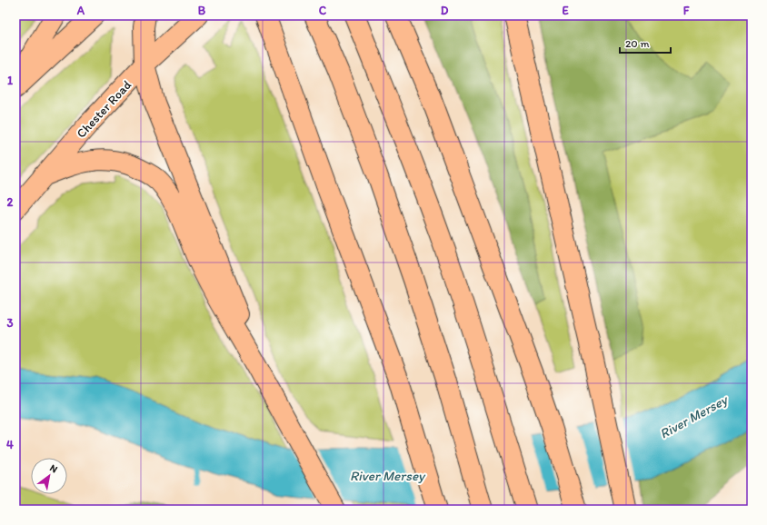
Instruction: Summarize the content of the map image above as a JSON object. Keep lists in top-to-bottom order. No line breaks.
{"streets":{"highway":["Chester Road"]},"water":["River Mersey"],"scale_bar":"20 m","north":"top right","grid":{"columns":["A","B","C","D","E","F"],"rows":["1","2","3","4"]}}
